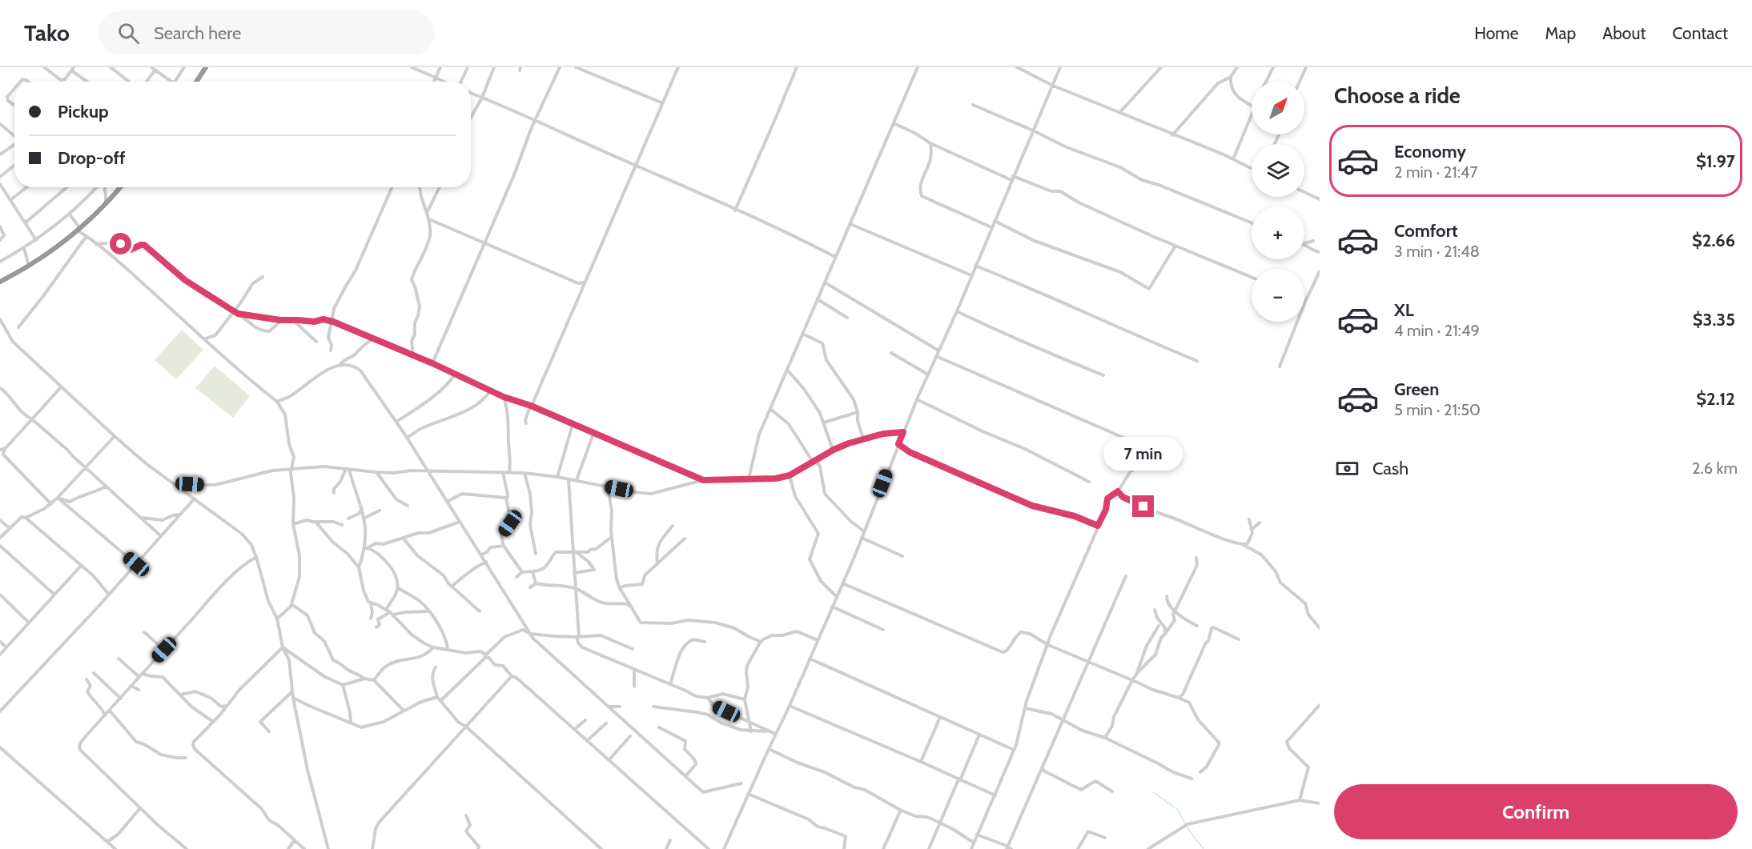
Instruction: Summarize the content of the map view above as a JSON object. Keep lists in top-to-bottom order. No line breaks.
{"north":"top right","page":{"header":"Tako","search":"Search here","nav":["Home","Map","About","Contact"],"heading":"Choose a ride","map_buttons":["+","−"],"banner":["Pickup","Drop-off"],"list":[{"name":"Economy","note":"2 min · 21:47","value":"$1.97"},{"name":"Comfort","note":"3 min · 21:48","value":"$2.66"},{"name":"XL","note":"4 min · 21:49","value":"$3.35"},{"name":"Green","note":"5 min · 21:50","value":"$2.12"}],"bubble":"7 min","pay":["Cash","2.6 km"],"buttons":"Confirm"}}
